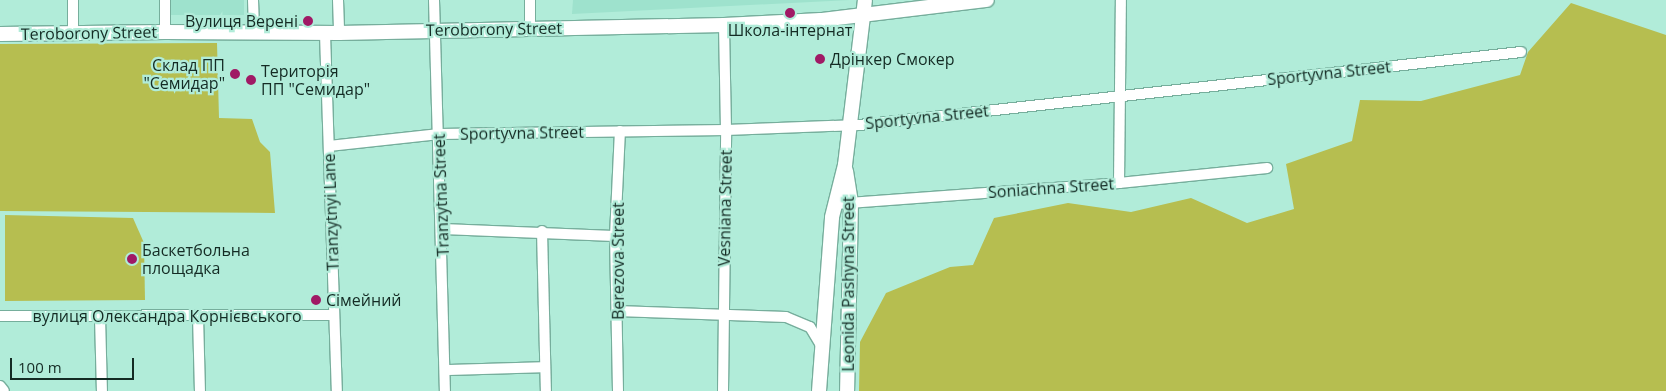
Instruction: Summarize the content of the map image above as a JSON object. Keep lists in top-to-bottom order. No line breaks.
{"streets":{"main road":["Teroborony Street","Leonida Pashyna Street"],"street":["Sportyvna Street","Soniachna Street","Tranzytna Street","Vesniana Street","Tranzytnyi Lane","Berezova Street","вулиця Олександра Корнієвського"]},"crossings":[["Teroborony Street","Tranzytna Street"],["Teroborony Street","Vesniana Street"],["Teroborony Street","Tranzytnyi Lane"],["Sportyvna Street","Tranzytna Street"],["Sportyvna Street","Vesniana Street"],["Sportyvna Street","Tranzytnyi Lane"],["Sportyvna Street","Berezova Street"],["Soniachna Street","Leonida Pashyna Street"],["Tranzytnyi Lane","вулиця Олександра Корнієвського"]],"places":["Школа-інтернат","Вулиця Верені","Дрінкер Смокер","Склад ПП \"Семидар\"","Територія ПП \"Семидар\"","Баскетбольна площадка","Сімейний"],"scale_bar":"100 m"}
